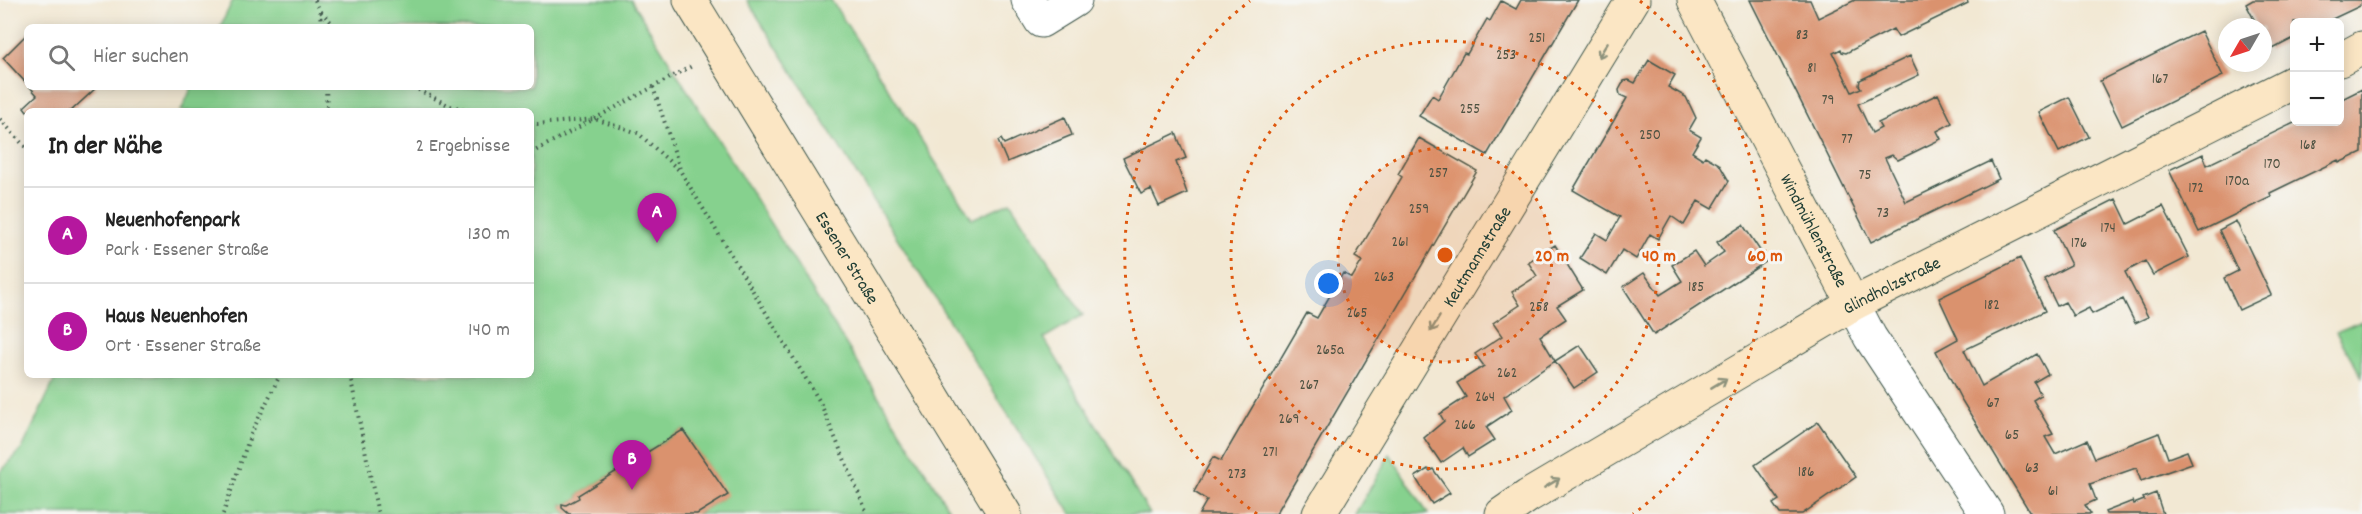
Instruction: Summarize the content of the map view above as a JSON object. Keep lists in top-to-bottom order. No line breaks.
{"streets":{"street":["Windmühlenstraße","Essener Straße","Keutmannstraße","Glindholzstraße"]},"crossings":[["Windmühlenstraße","Glindholzstraße"]],"one_way":["Keutmannstraße","Glindholzstraße"],"house_numbers":["83","251","253","81","167","79","255","250","77","168","170","257","75","170a","172","259","73","174","261","176","263","185","182","258","265","265a","262","267","264","67","269","266","65","271","63","186","273","61"],"north":"bottom left","page":{"map_buttons":["+","−"],"search":"Hier suchen","heading":["In der Nähe","2 Ergebnisse"],"list":[{"mark":"A","name":"Neuenhofenpark","note":"Park · Essener Straße","value":"130 m"},{"mark":"B","name":"Haus Neuenhofen","note":"Ort · Essener Straße","value":"140 m"}],"pins":["A","B"]},"rings":["20 m","40 m","60 m"]}
